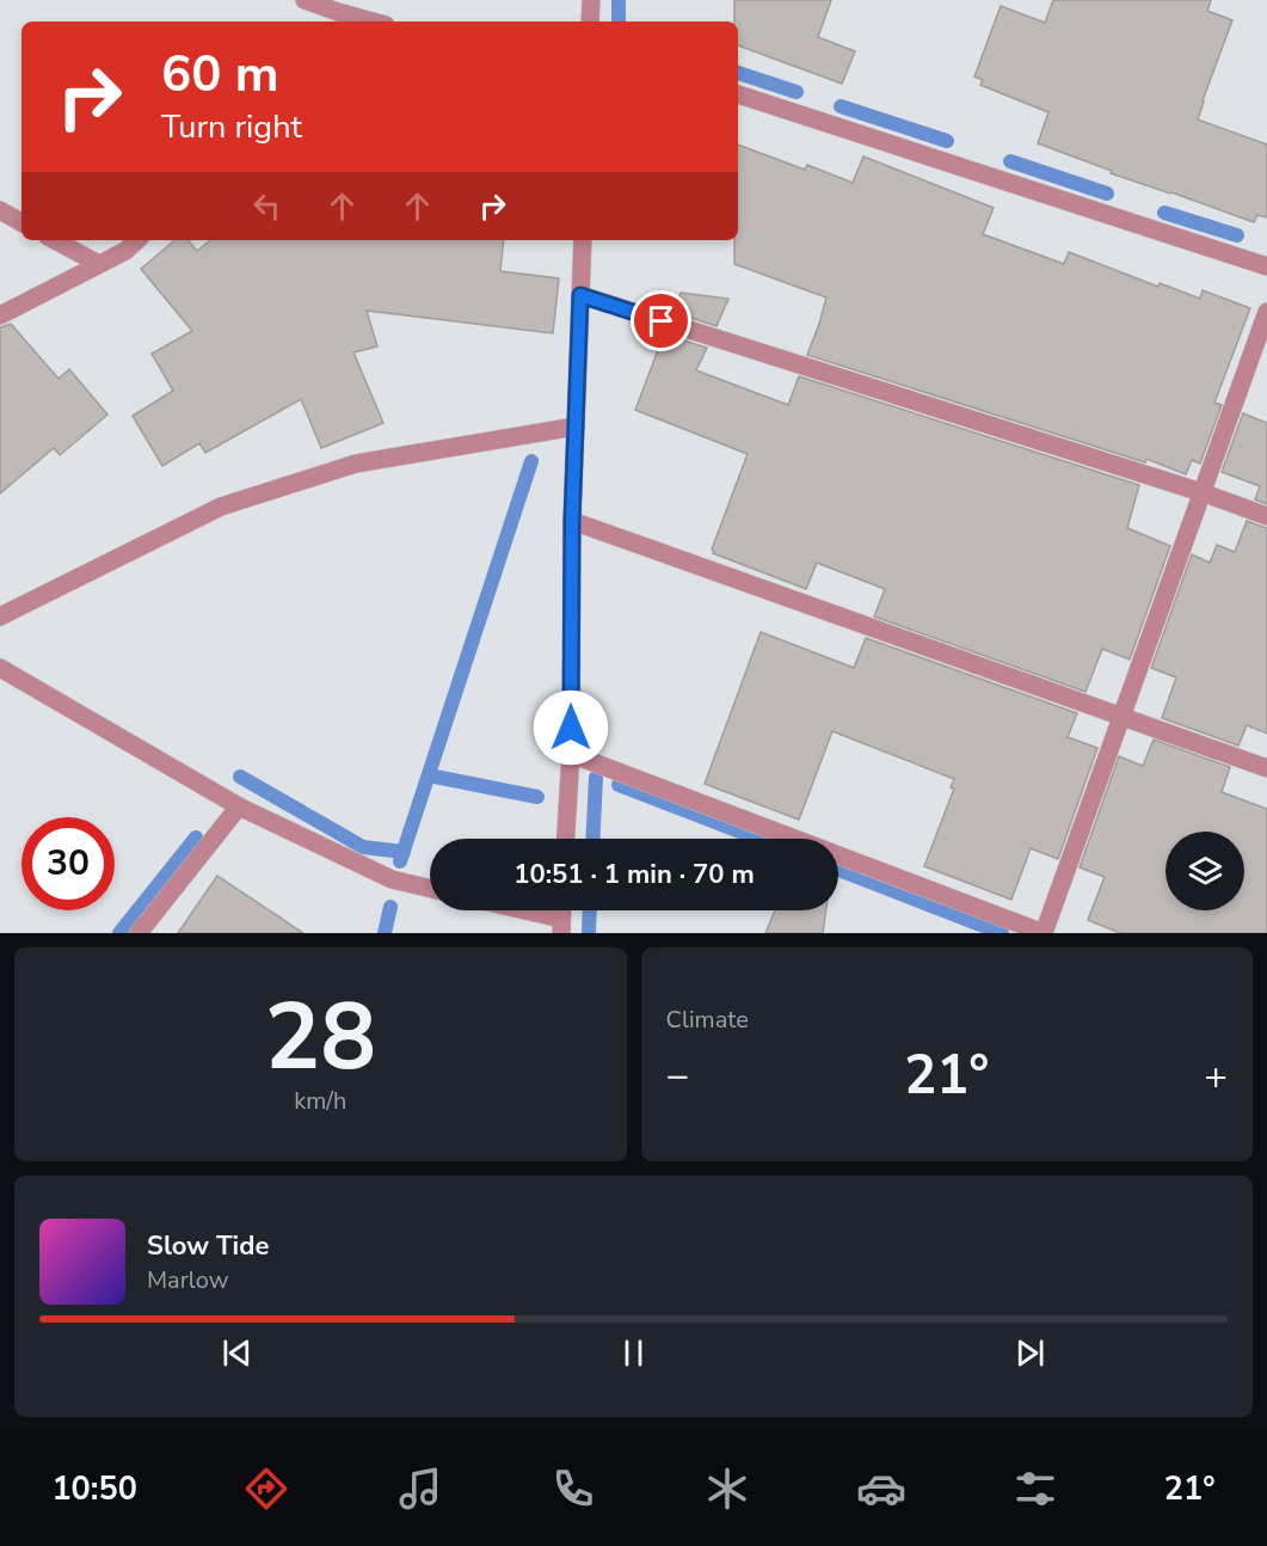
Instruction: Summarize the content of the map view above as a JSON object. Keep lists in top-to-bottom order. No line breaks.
{"page":{"turn":["60 m","Turn right"],"limit":"30","trip":"10:51 · 1 min · 70 m","tile":[["28","km/h"],"Climate"],"heat":["−","21°","+"],"song":["Slow Tide","Marlow"],"tabs":["10:50","21°"]}}
